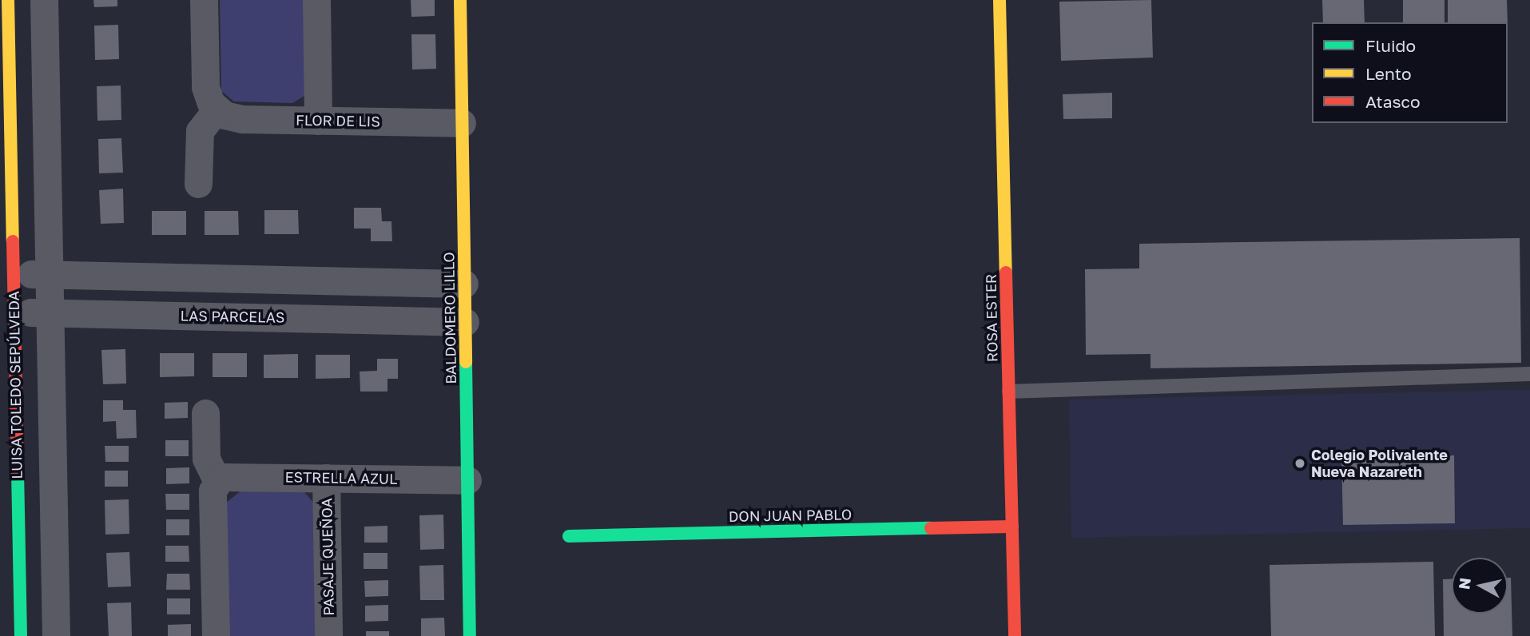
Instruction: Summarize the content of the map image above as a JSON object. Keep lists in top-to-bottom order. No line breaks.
{"streets":{"street":["FLOR DE LIS","LAS PARCELAS","BALDOMERO LILLO","ROSA ESTER","LUISA TOLEDO SEPÚLVEDA","ESTRELLA AZUL","DON JUAN PABLO","PASAJE QUEÑOA"]},"crossings":[["FLOR DE LIS","BALDOMERO LILLO"],["LAS PARCELAS","BALDOMERO LILLO"],["LAS PARCELAS","LUISA TOLEDO SEPÚLVEDA"],["BALDOMERO LILLO","ESTRELLA AZUL"],["ROSA ESTER","DON JUAN PABLO"],["ESTRELLA AZUL","PASAJE QUEÑOA"]],"places":["Colegio Polivalente Nueva Nazareth"],"legend":["Fluido","Lento","Atasco"],"north":"left"}
